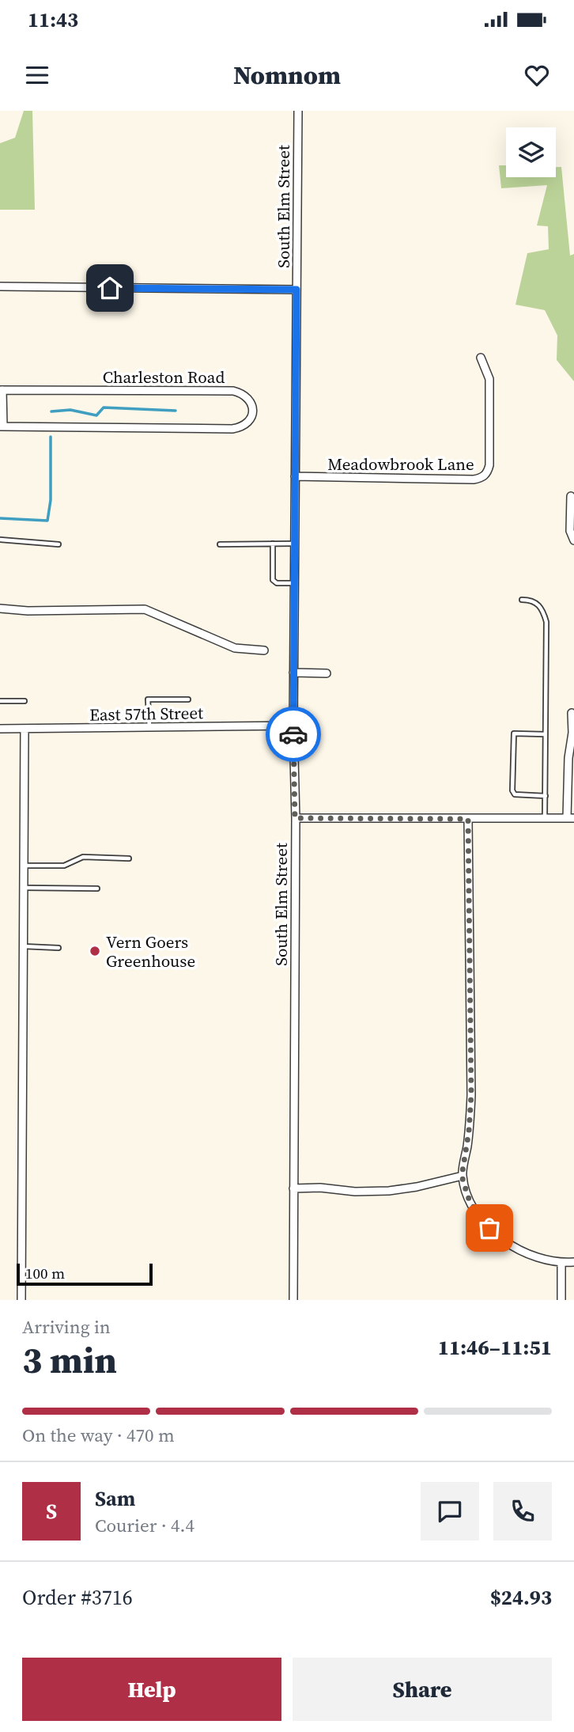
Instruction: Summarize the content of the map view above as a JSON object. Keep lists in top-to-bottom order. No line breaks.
{"streets":{"street":["South Elm Street","Charleston Road","Meadowbrook Lane","East 57th Street"]},"crossings":[["South Elm Street","Meadowbrook Lane"],["South Elm Street","East 57th Street"]],"places":["Vern Goers Greenhouse"],"scale_bar":"100 m","page":{"status":"11:43","header":"Nomnom","scale":"100 m","heading":["3 min","Arriving in","11:46–11:51"],"panel":["Sam","Courier · 4.4","Order #3716","$24.93"],"bar":"On the way · 470 m","round":"S","buttons":["Help","Share"]}}
